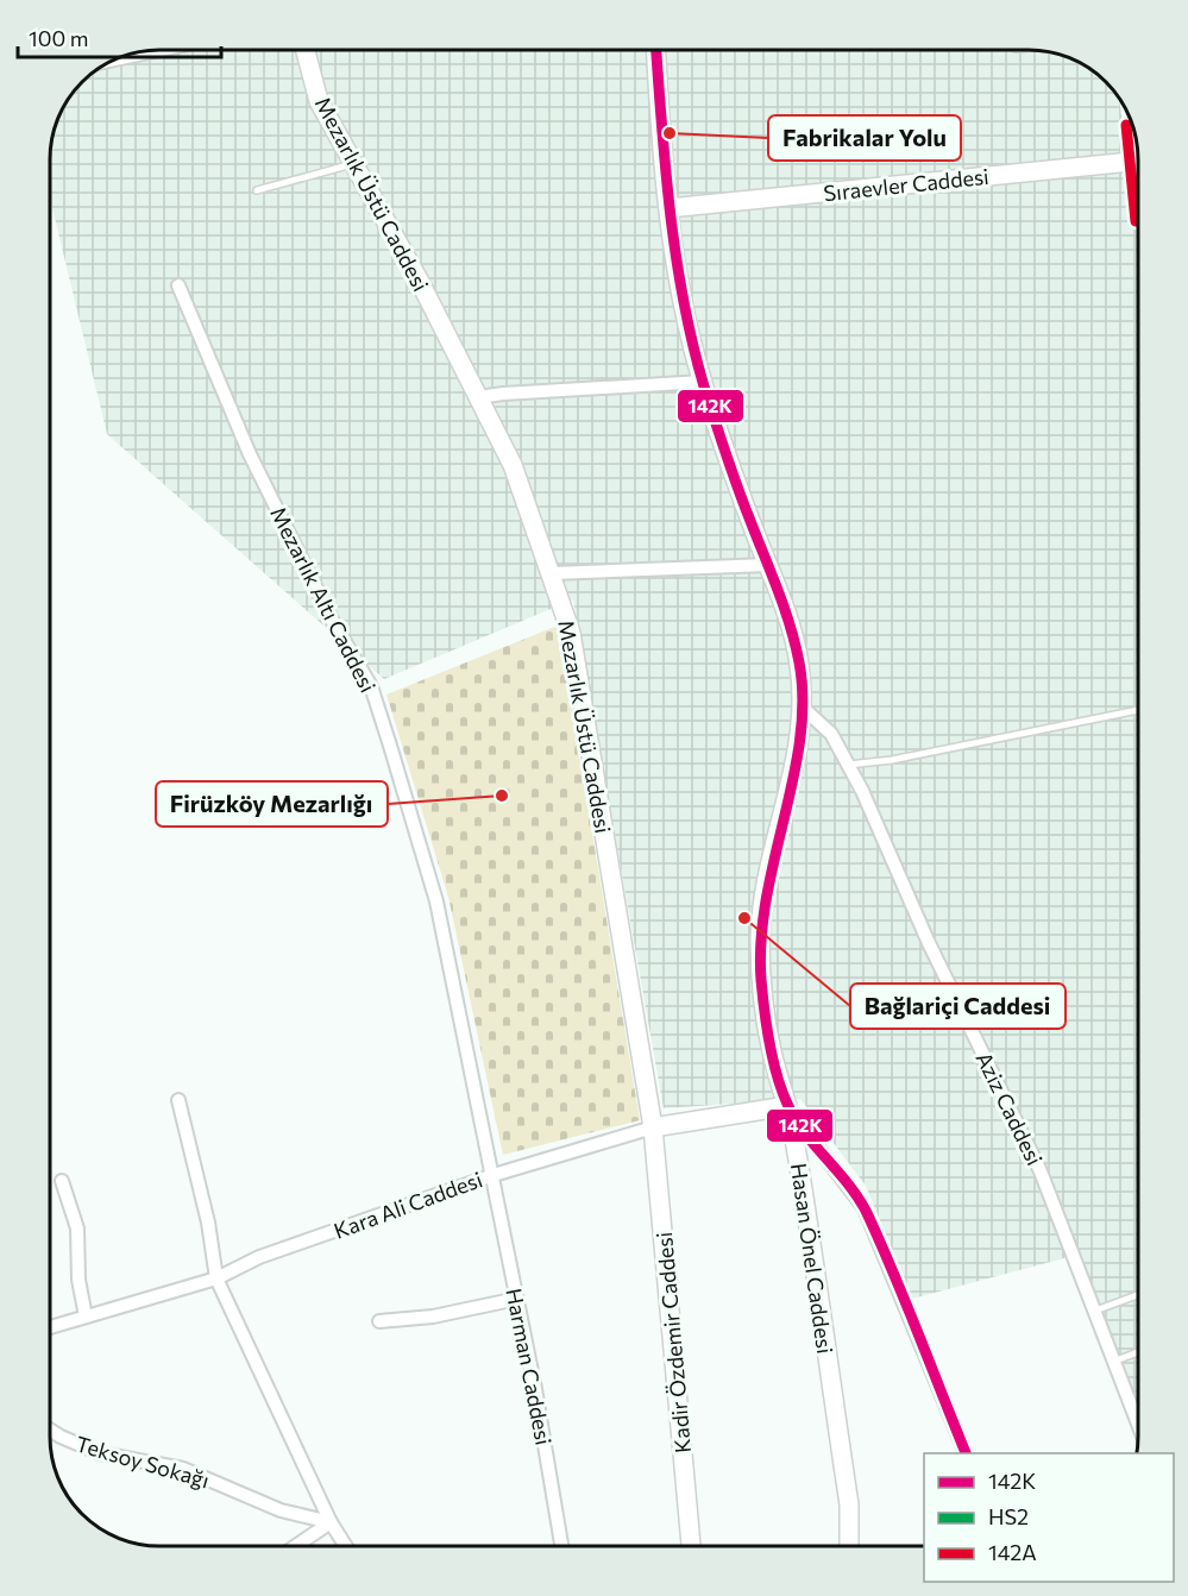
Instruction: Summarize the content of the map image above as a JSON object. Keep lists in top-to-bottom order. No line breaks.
{"streets":{"street":["Sıraevler Caddesi","Mezarlık Üstü Caddesi","Mezarlık Altı Caddesi","Aziz Caddesi","Kara Ali Caddesi","Hasan Önel Caddesi","Kadir Özdemir Caddesi","Harman Caddesi","Teksoy Sokağı"]},"crossings":[["Sıraevler Caddesi","Hasan Önel Caddesi"],["Mezarlık Üstü Caddesi","Kara Ali Caddesi"],["Mezarlık Üstü Caddesi","Kadir Özdemir Caddesi"],["Mezarlık Altı Caddesi","Kara Ali Caddesi"],["Mezarlık Altı Caddesi","Harman Caddesi"],["Aziz Caddesi","Hasan Önel Caddesi"],["Kara Ali Caddesi","Hasan Önel Caddesi"],["Kara Ali Caddesi","Kadir Özdemir Caddesi"],["Kara Ali Caddesi","Harman Caddesi"]],"places":["Fabrikalar Yolu","Firüzköy Mezarlığı","Bağlariçi Caddesi"],"lines":["transit line 142K","transit line 142A"],"legend":["142K","HS2","142A"],"scale_bar":"100 m"}
